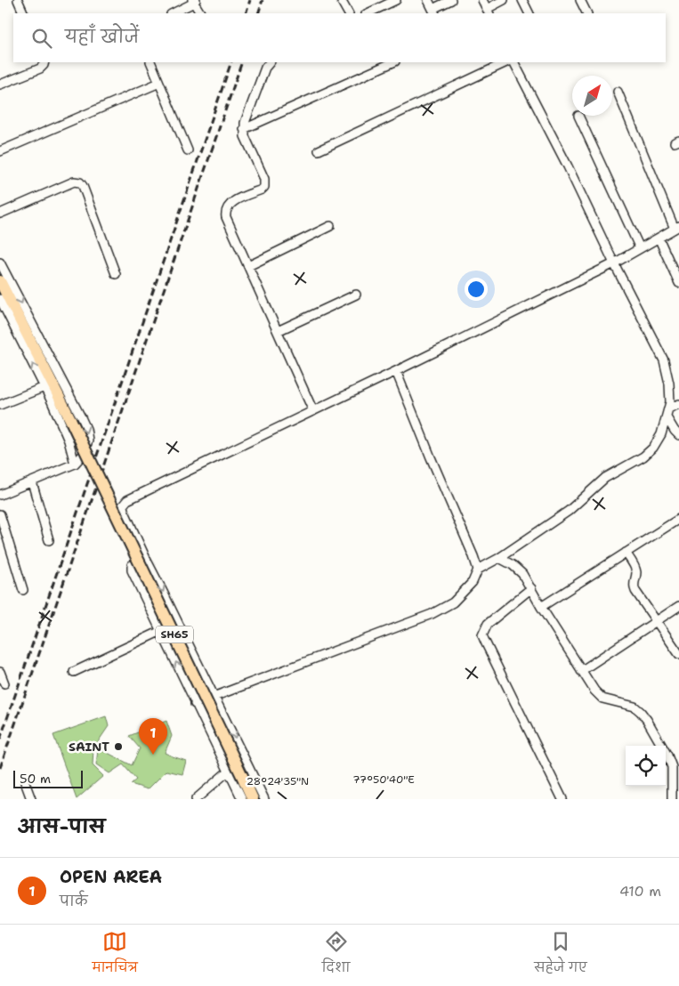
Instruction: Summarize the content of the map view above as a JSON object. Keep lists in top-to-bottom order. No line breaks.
{"streets":{"main road":["SH65"]},"places":["SAINT"],"scale_bar":"50 m","north":"top right","page":{"search":"यहाँ खोजें","pins":"1","scale":"50 m","heading":"आस-पास","list":[{"mark":"1","name":"OPEN AREA","note":"पार्क","value":"410 m"}],"nav":["मानचित्र","दिशा","सहेजे गए"]},"coordinates":["77°50'40\"E","28°24'35\"N"]}
